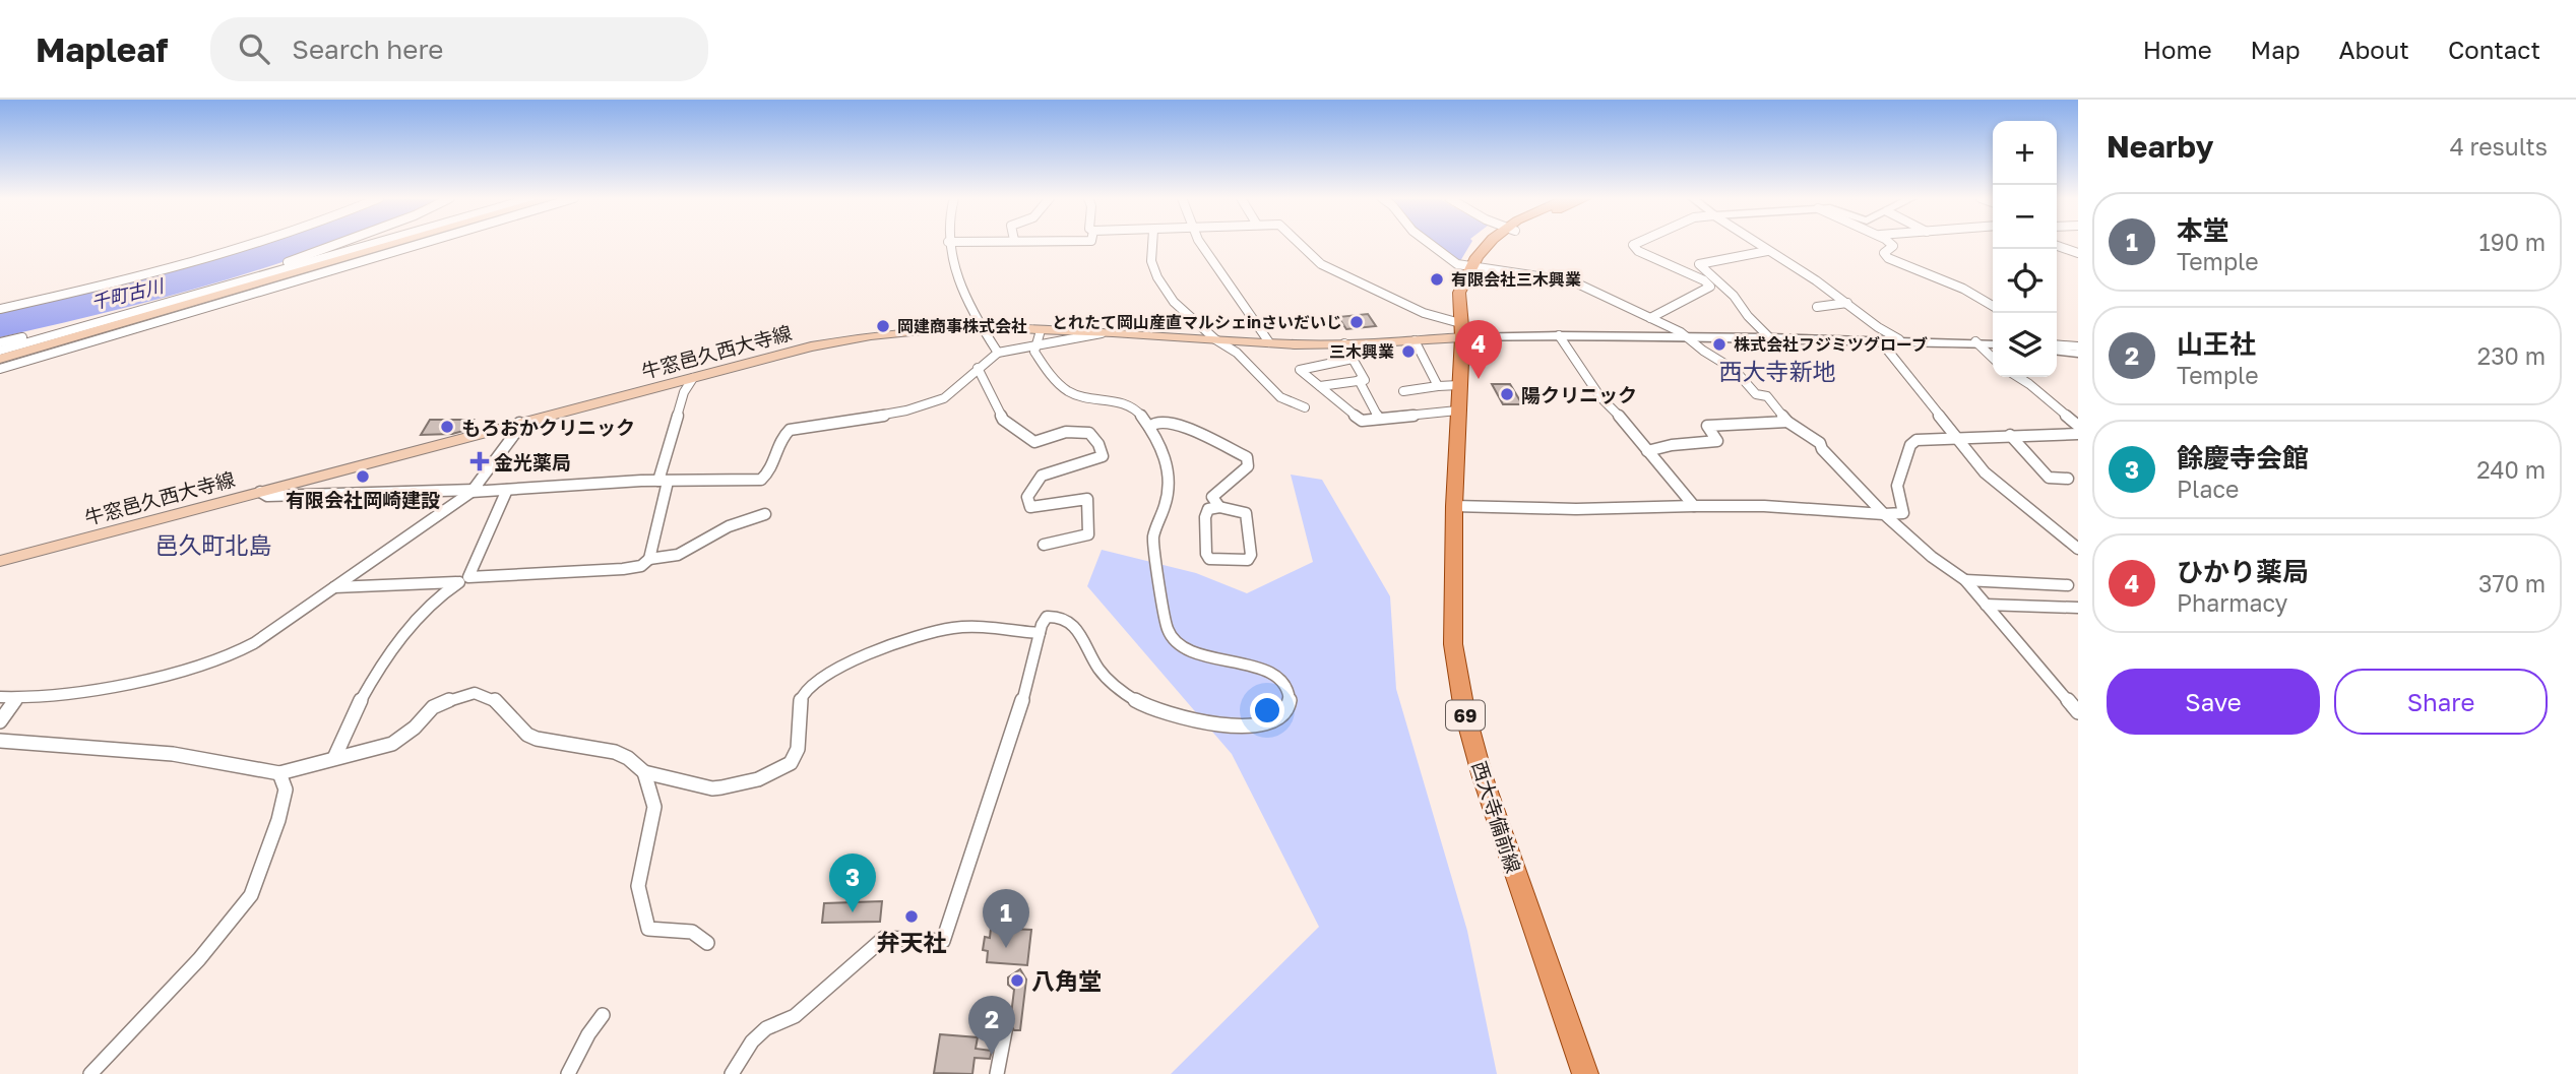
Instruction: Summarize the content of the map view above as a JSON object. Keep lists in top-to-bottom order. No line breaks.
{"streets":{"main road":["牛窓邑久西大寺線","69","西大寺備前線"]},"crossings":[["牛窓邑久西大寺線","西大寺備前線"]],"districts":["西大寺新地","邑久町北島"],"water":["千町古川"],"places":{"other":["有限会社三木興業","とれたて岡山産直マルシェinさいだいじ","岡建商事株式会社","株式会社フジミツグローブ","三木興業","陽クリニック","もろおかクリニック","有限会社岡崎建設","弁天社","八角堂"],"health":["金光薬局"]},"page":{"header":"Mapleaf","search":"Search here","nav":["Home","Map","About","Contact"],"heading":["Nearby","4 results"],"map_buttons":["+","−"],"list":[{"mark":"1","name":"本堂","note":"Temple","value":"190 m"},{"mark":"2","name":"山王社","note":"Temple","value":"230 m"},{"mark":"3","name":"餘慶寺会館","note":"Place","value":"240 m"},{"mark":"4","name":"ひかり薬局","note":"Pharmacy","value":"370 m"}],"pins":["4","3","1","2"],"buttons":["Save","Share"]}}
